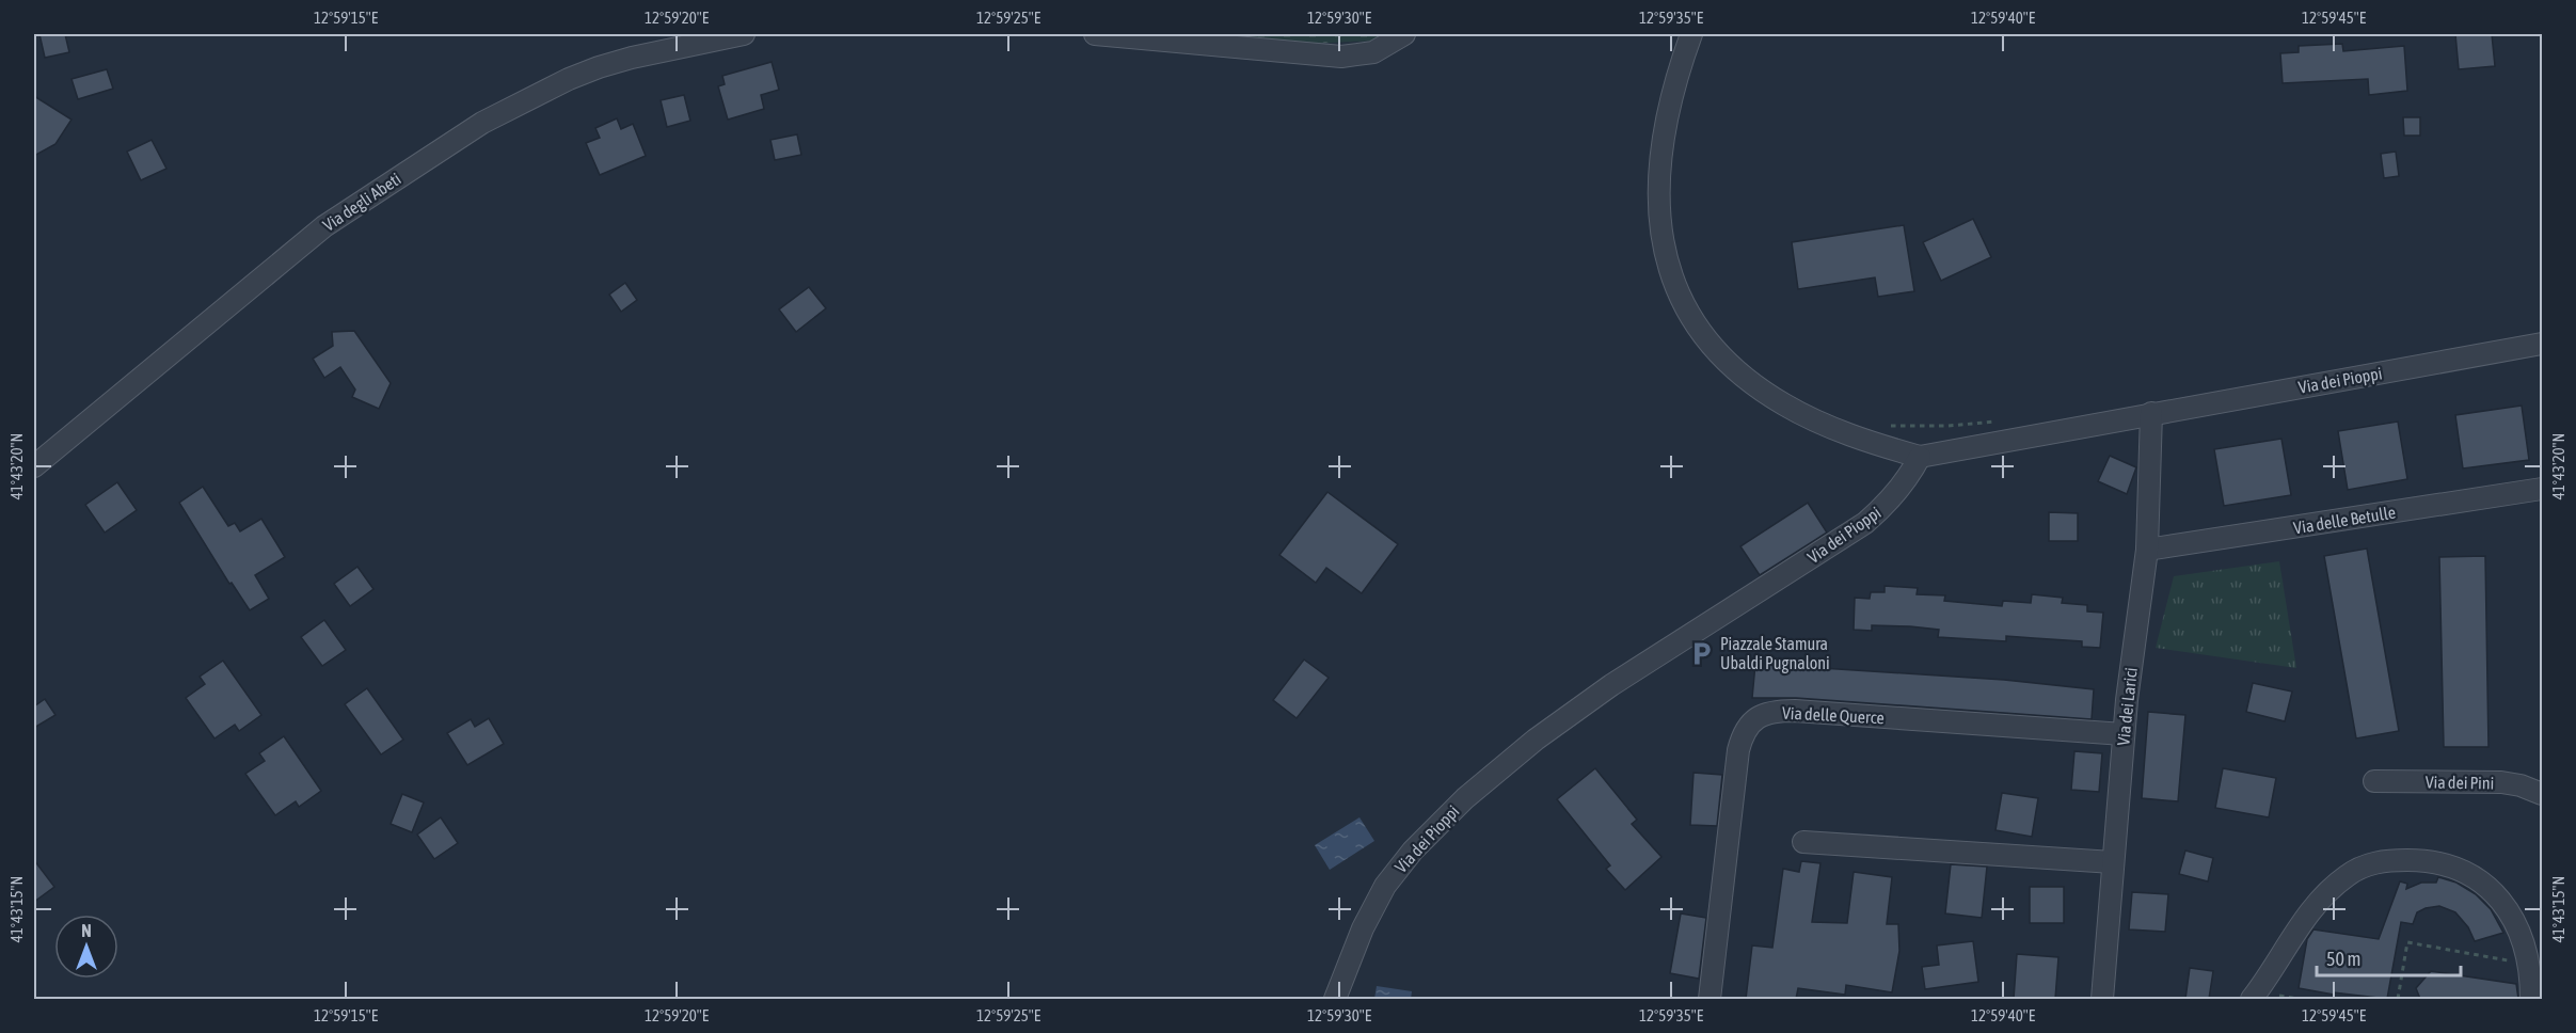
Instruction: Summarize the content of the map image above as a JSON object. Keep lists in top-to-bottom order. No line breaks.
{"streets":{"street":["Via degli Abeti","Via dei Pioppi","Via delle Betulle","Via dei Larici","Via delle Querce","Via dei Pini"]},"crossings":[["Via dei Pioppi","Via dei Larici"],["Via delle Betulle","Via dei Larici"],["Via dei Larici","Via delle Querce"]],"places":{"parking":["Piazzale Stamura Ubaldi Pugnaloni"]},"scale_bar":"50 m","north":"top","coordinates":["12°59'15\"E","12°59'20\"E","12°59'25\"E","12°59'30\"E","12°59'35\"E","12°59'40\"E","12°59'45\"E","41°43'20\"N","41°43'15\"N"]}
